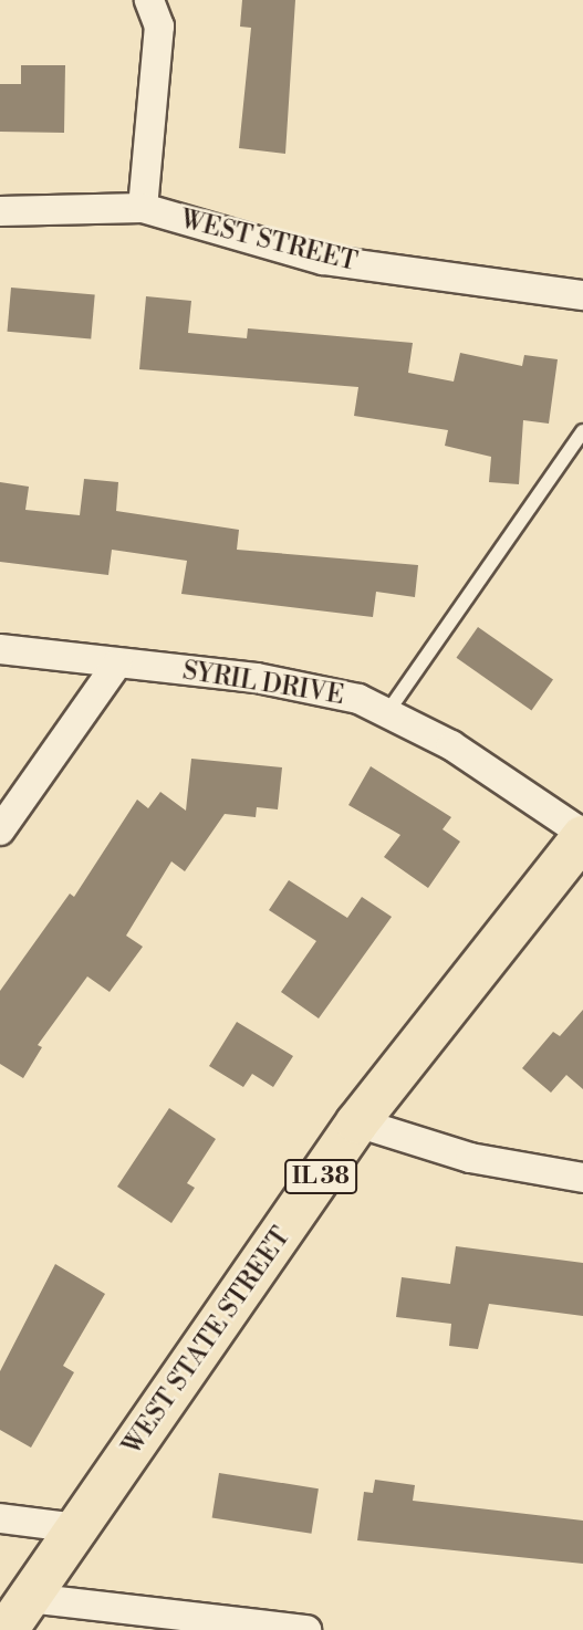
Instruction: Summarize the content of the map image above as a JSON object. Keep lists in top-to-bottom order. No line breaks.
{"streets":{"main road":["IL 38","WEST STATE STREET"],"street":["WEST STREET","SYRIL DRIVE"]},"crossings":[["SYRIL DRIVE","WEST STATE STREET"]]}
